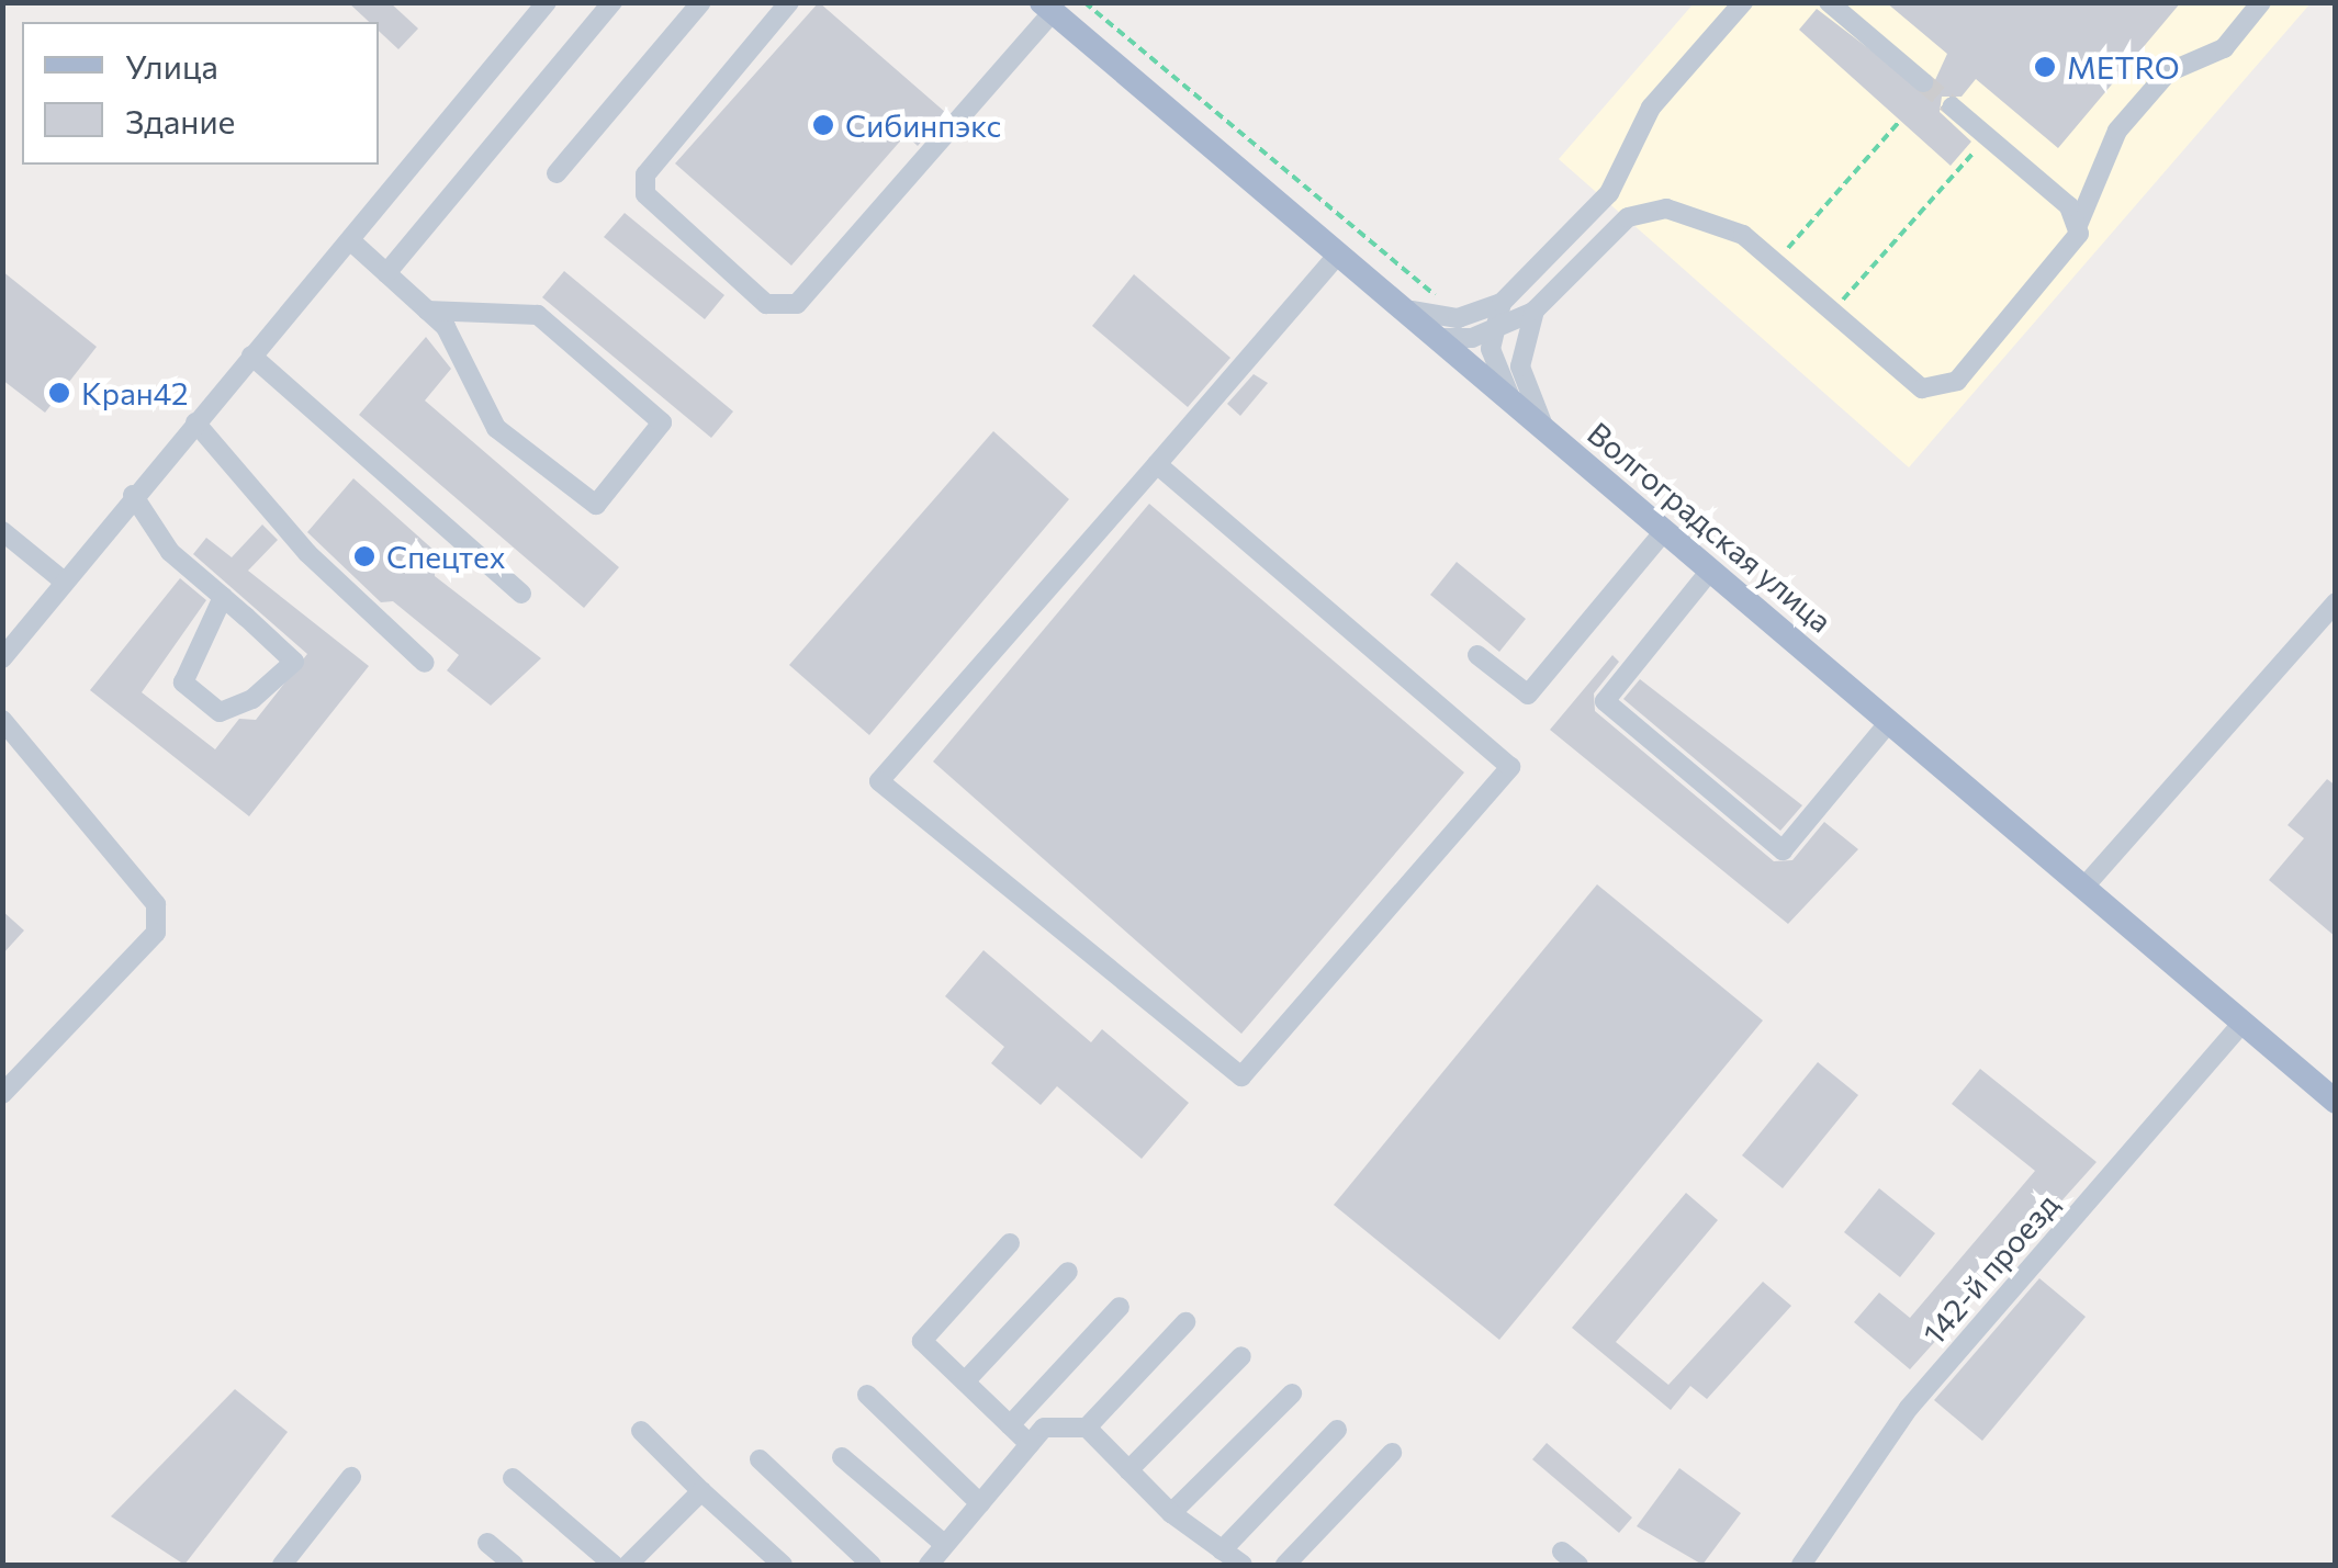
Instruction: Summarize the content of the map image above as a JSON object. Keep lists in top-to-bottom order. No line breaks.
{"streets":{"main road":["Волгоградская улица"],"lane":["142-й проезд"]},"crossings":[["Волгоградская улица","142-й проезд"]],"places":["METRO","Сибинпэкс","Кран42","Спецтех"],"legend":["Улица","Здание"]}
